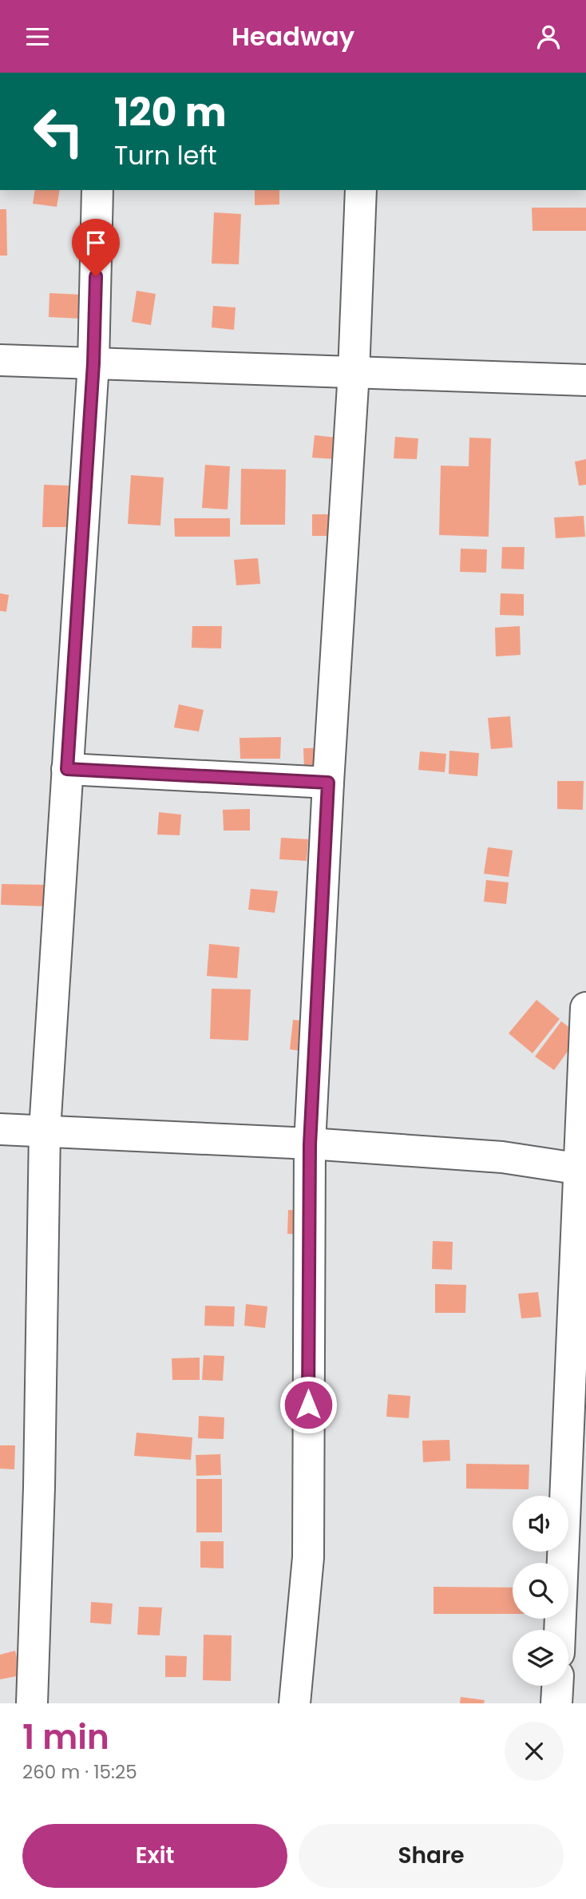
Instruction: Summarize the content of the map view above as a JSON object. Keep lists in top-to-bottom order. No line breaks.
{"page":{"header":"Headway","turn":["120 m","Turn left"],"heading":["1 min","260 m · 15:25"],"buttons":["Exit","Share"]}}
